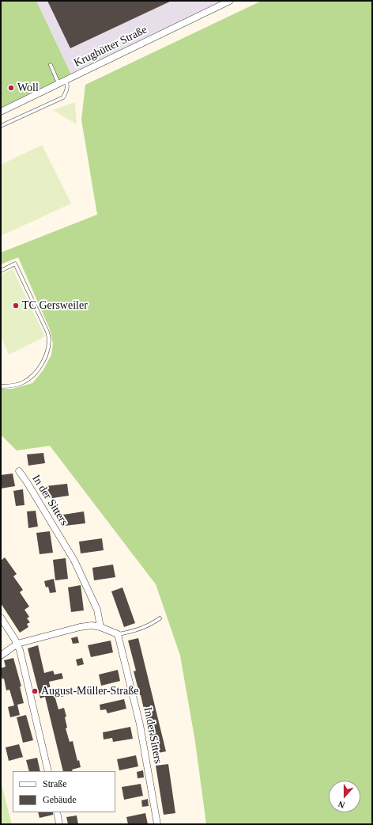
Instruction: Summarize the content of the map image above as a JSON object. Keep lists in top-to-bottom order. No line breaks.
{"streets":{"street":["Krughütter Straße","In der Sitters"]},"places":["Woll","TC Gersweiler","August-Müller-Straße"],"legend":["Straße","Gebäude"],"north":"bottom"}
